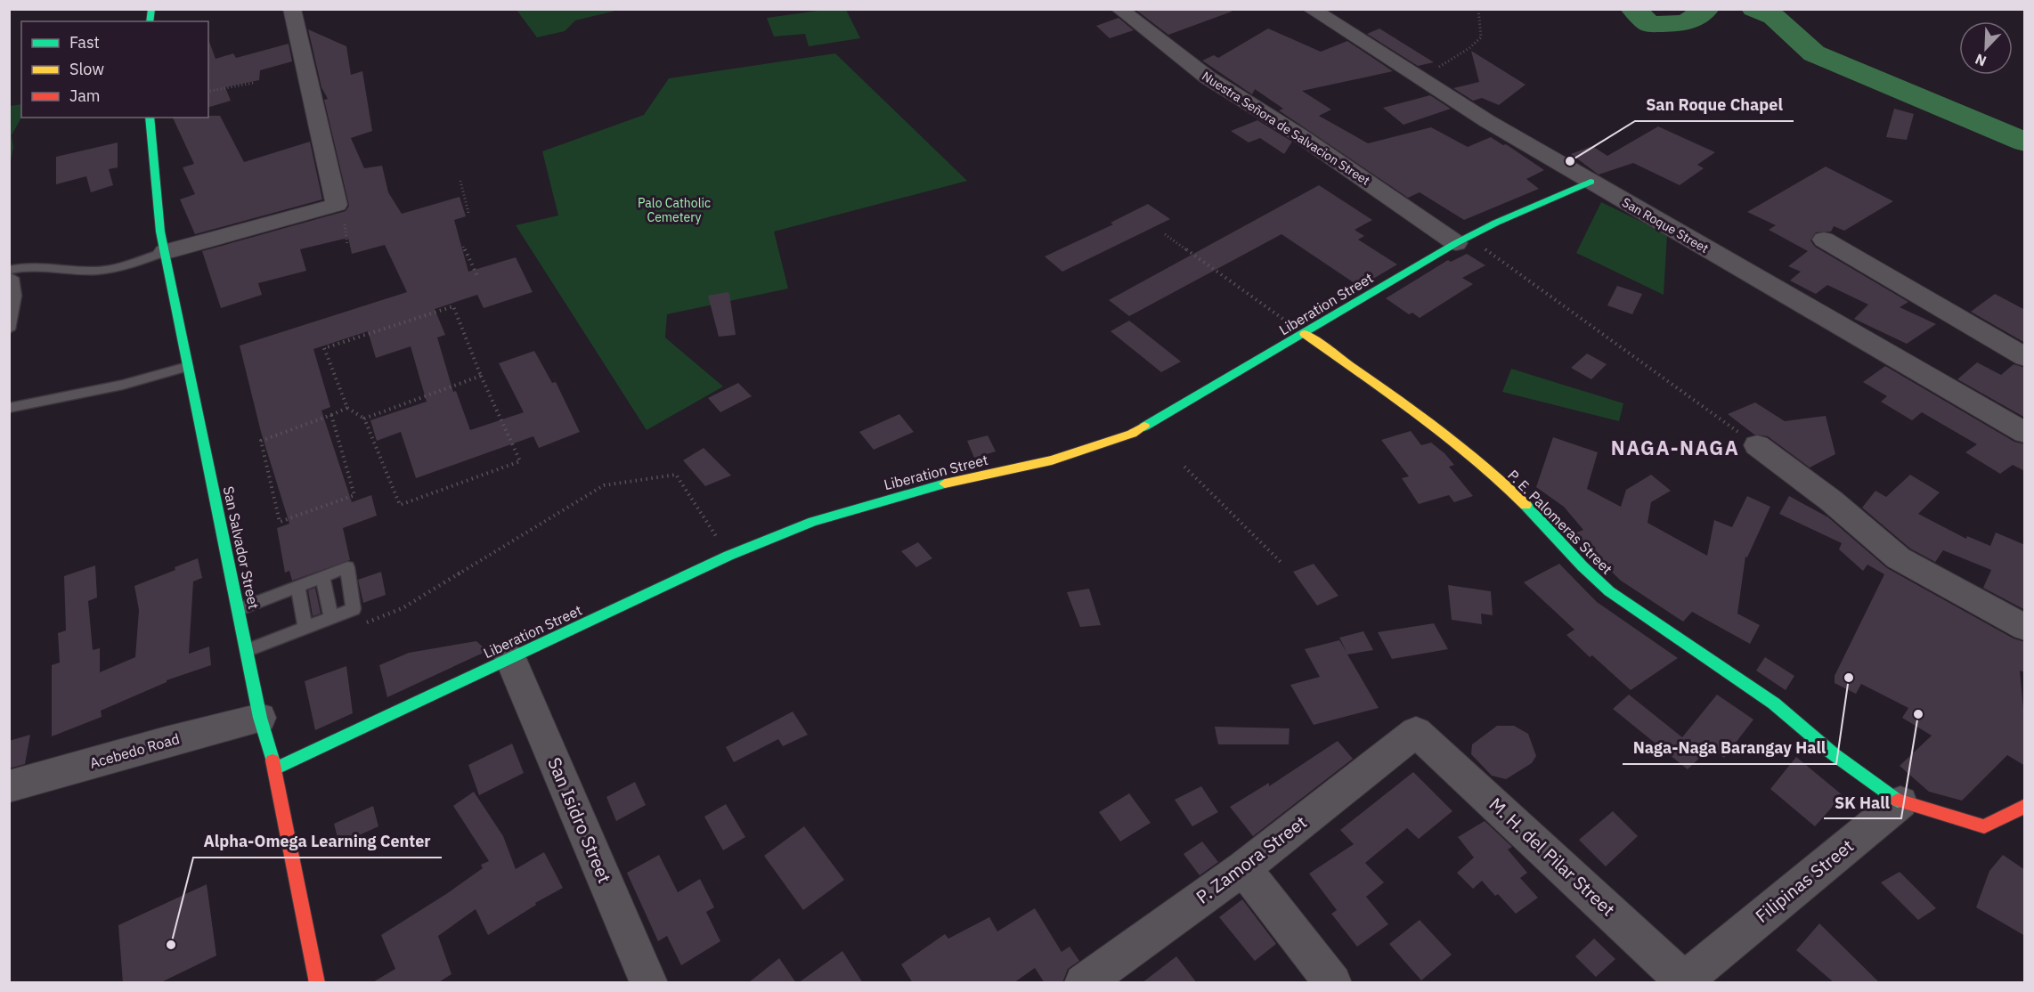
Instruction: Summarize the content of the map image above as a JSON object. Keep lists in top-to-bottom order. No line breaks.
{"streets":{"main road":["Liberation Street","P. E. Palomeras Street","San Salvador Street"],"street":["Nuestra Señora de Salvacion Street","San Roque Street","Acebedo Road","San Isidro Street","M. H. del Pilar Street","P. Zamora Street","Filipinas Street"]},"crossings":[["Nuestra Señora de Salvacion Street","Liberation Street"],["San Roque Street","Liberation Street"],["Liberation Street","P. E. Palomeras Street"],["Liberation Street","San Salvador Street"],["Liberation Street","San Isidro Street"],["P. E. Palomeras Street","Filipinas Street"],["San Salvador Street","Acebedo Road"],["M. H. del Pilar Street","P. Zamora Street"],["M. H. del Pilar Street","Filipinas Street"]],"districts":["NAGA-NAGA"],"parks":["Palo Catholic Cemetery"],"places":["San Roque Chapel","Naga-Naga Barangay Hall","SK Hall","Alpha-Omega Learning Center"],"legend":["Fast","Slow","Jam"],"north":"bottom left"}
